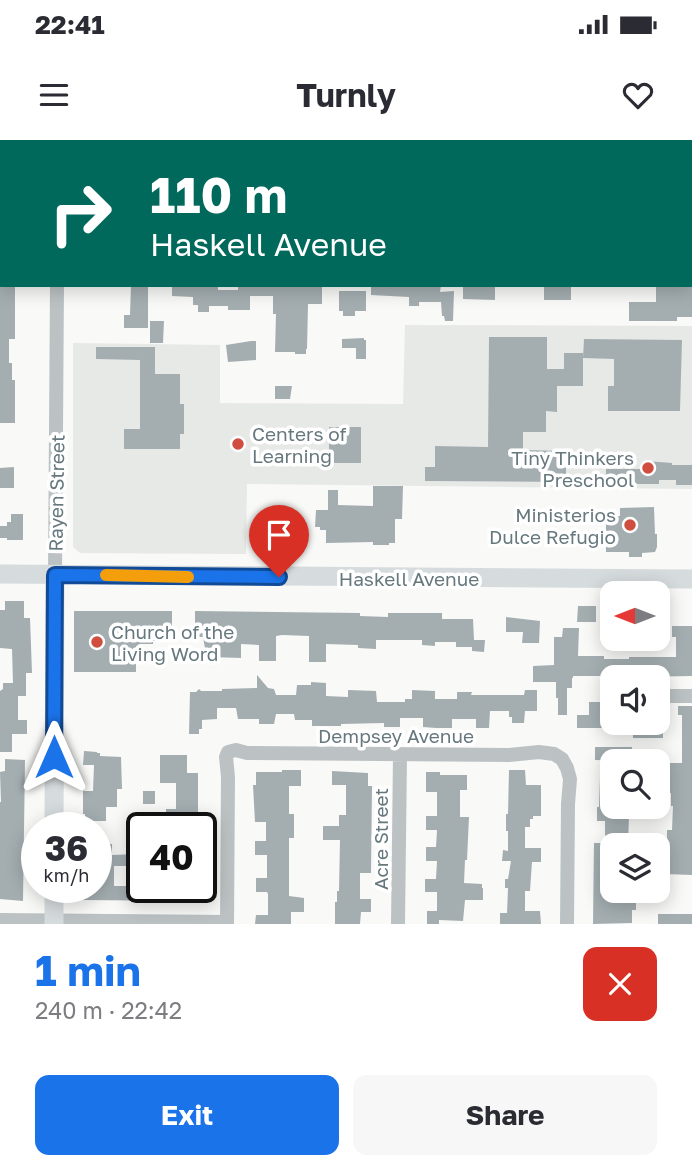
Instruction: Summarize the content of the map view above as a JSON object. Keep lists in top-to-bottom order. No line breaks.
{"streets":{"main road":["Rayen Street","Haskell Avenue"],"street":["Dempsey Avenue","Acre Street"]},"crossings":[["Rayen Street","Haskell Avenue"],["Dempsey Avenue","Acre Street"]],"places":["Centers of Learning","Tiny Thinkers Preschool","Ministerios Dulce Refugio","Church of the Living Word"],"north":"left","page":{"status":"22:41","header":"Turnly","turn":["110 m","Haskell Avenue"],"speed":"36 km/h","limit":"40","heading":["1 min","240 m · 22:42"],"buttons":["Exit","Share"]}}
